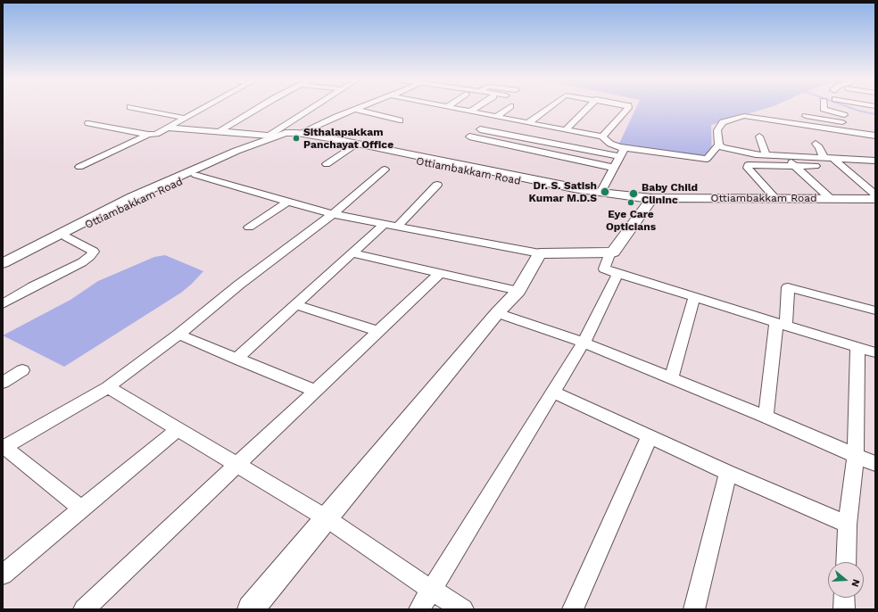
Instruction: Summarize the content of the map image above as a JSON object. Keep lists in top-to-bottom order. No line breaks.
{"streets":{"street":["Ottiambakkam Road"]},"places":["Sithalapakkam Panchayat Office","Dr. S. Satish Kumar M.D.S","Baby Child Clininc","Eye Care Opticians"],"north":"right"}
